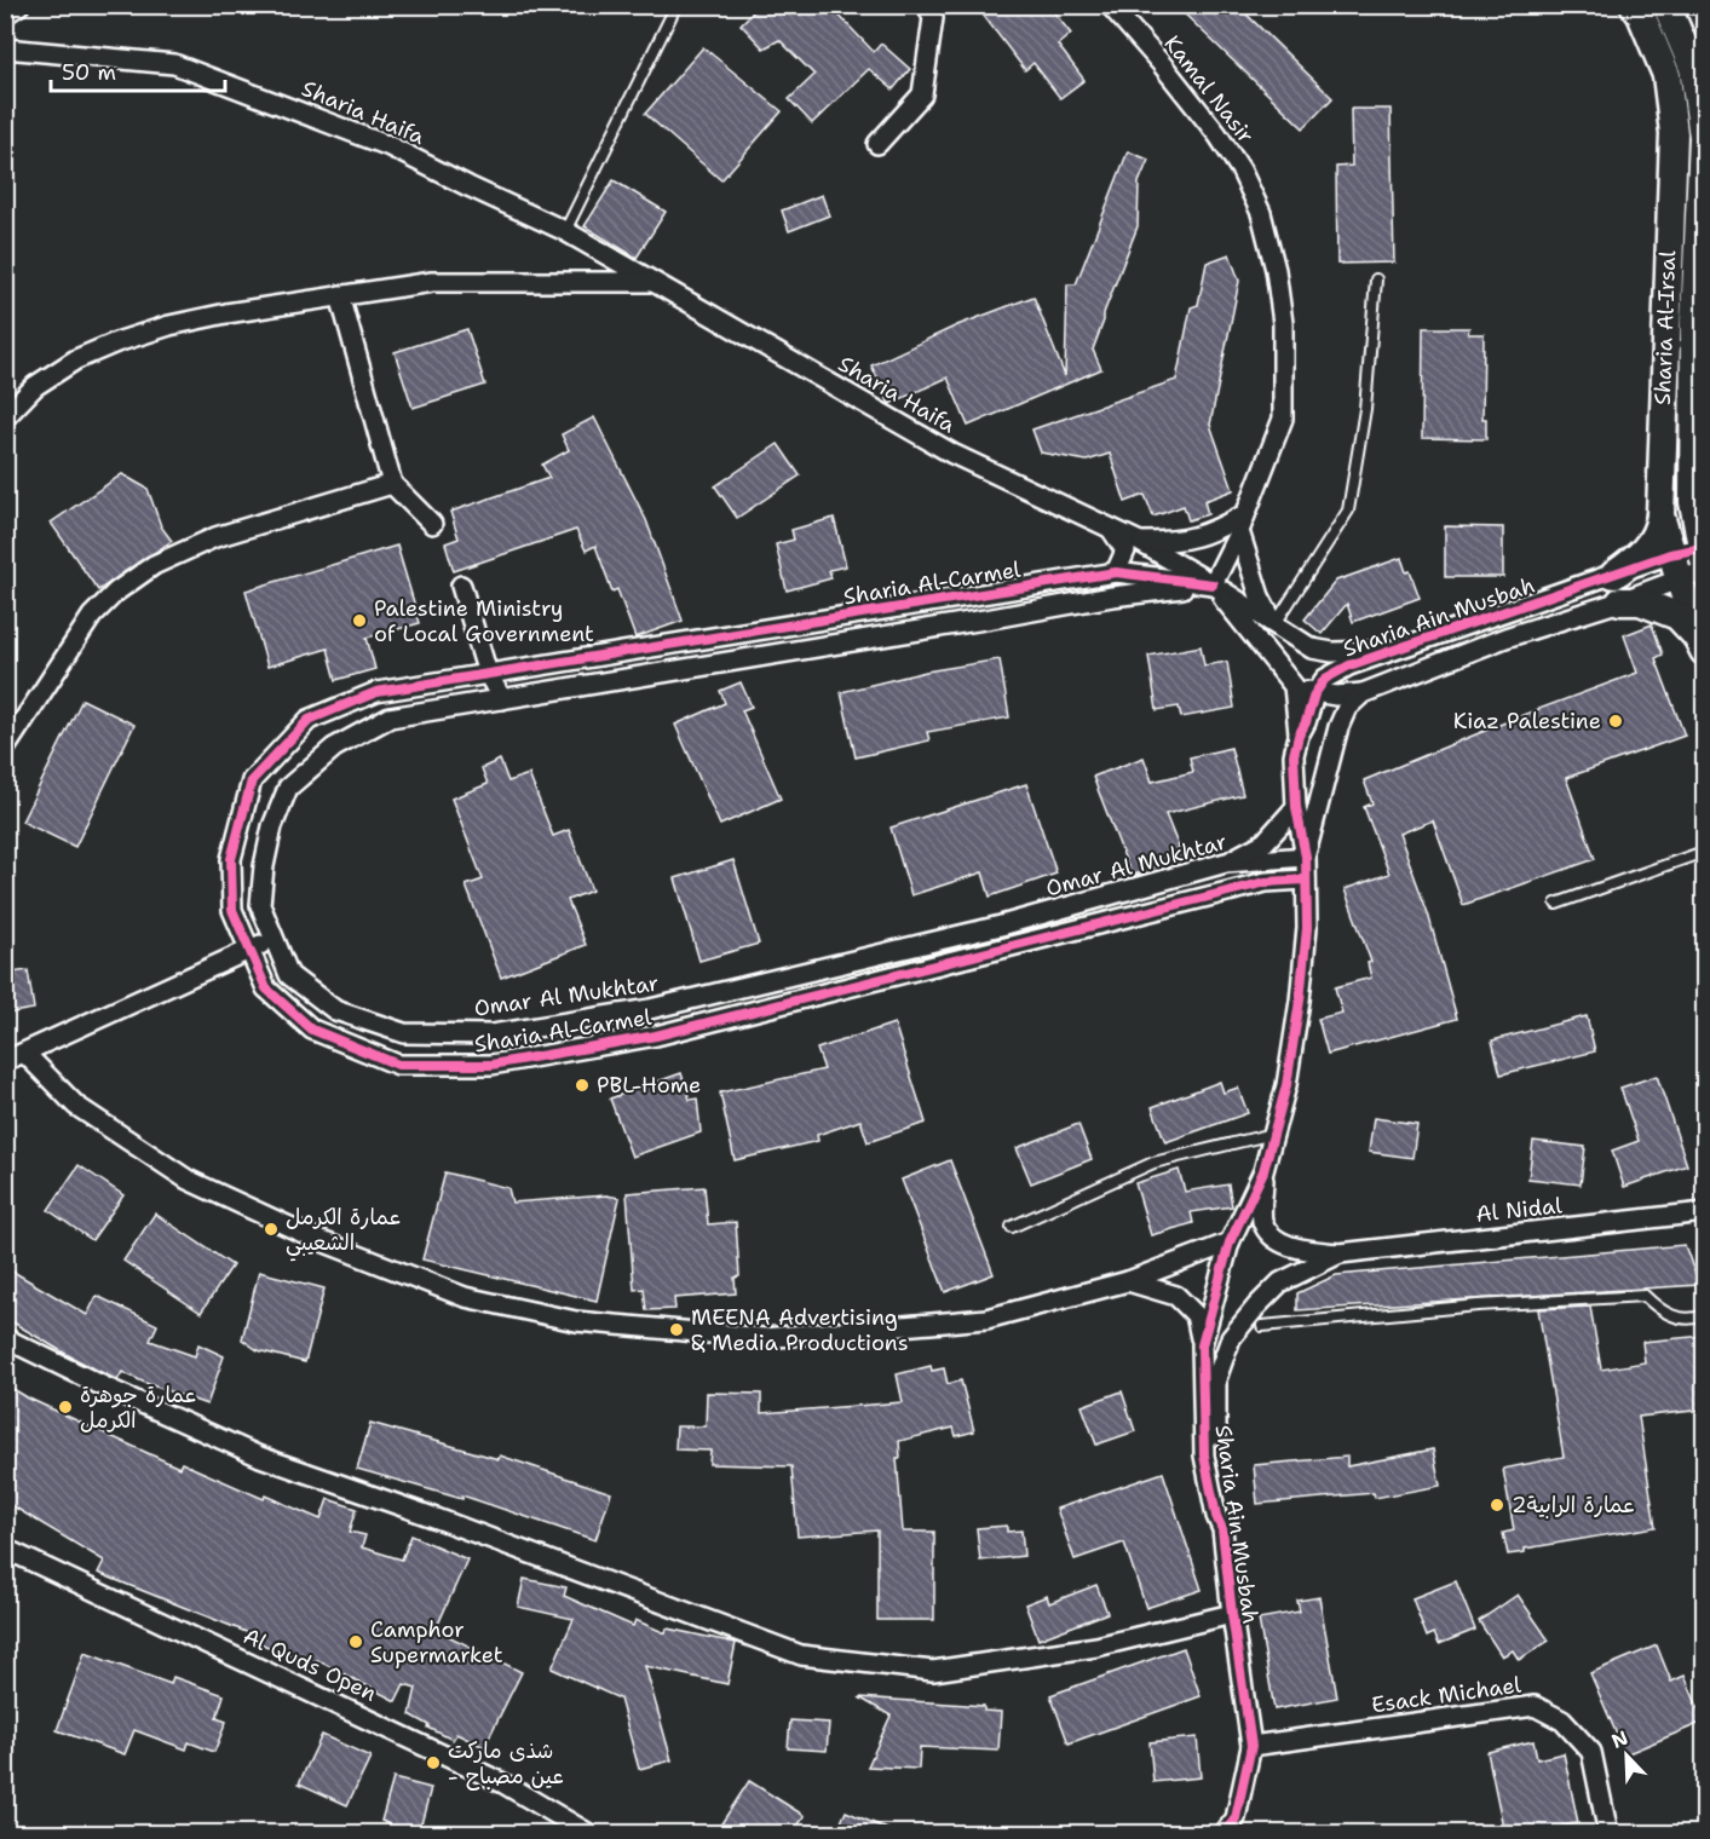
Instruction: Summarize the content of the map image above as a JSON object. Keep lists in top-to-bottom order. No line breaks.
{"streets":{"main road":["Sharia Al-Irsal"],"street":["Kamal Nasir","Sharia Haifa","Sharia Al-Carmel","Sharia Ain Musbah","Omar Al Mukhtar","Al Nidal","Al Quds Open","Esack Michael"]},"crossings":[["Kamal Nasir","Sharia Haifa"],["Kamal Nasir","Sharia Al-Carmel"],["Kamal Nasir","Omar Al Mukhtar"],["Sharia Haifa","Sharia Al-Carmel"],["Sharia Haifa","Sharia Ain Musbah"],["Sharia Haifa","Omar Al Mukhtar"],["Sharia Al-Irsal","Sharia Ain Musbah"],["Sharia Al-Carmel","Sharia Ain Musbah"],["Sharia Al-Carmel","Omar Al Mukhtar"],["Sharia Ain Musbah","Omar Al Mukhtar"],["Sharia Ain Musbah","Esack Michael"]],"places":["Palestine Ministry of Local Government","Kiaz Palestine","PBL-Home","عمارة الكرمل الشعيبي","MEENA Advertising & Media Productions","عمارة جوهرة الكرمل","عمارة الرابية2","Camphor Supermarket","شذى ماركت - عين مصباح"],"scale_bar":"50 m","north":"top left"}
